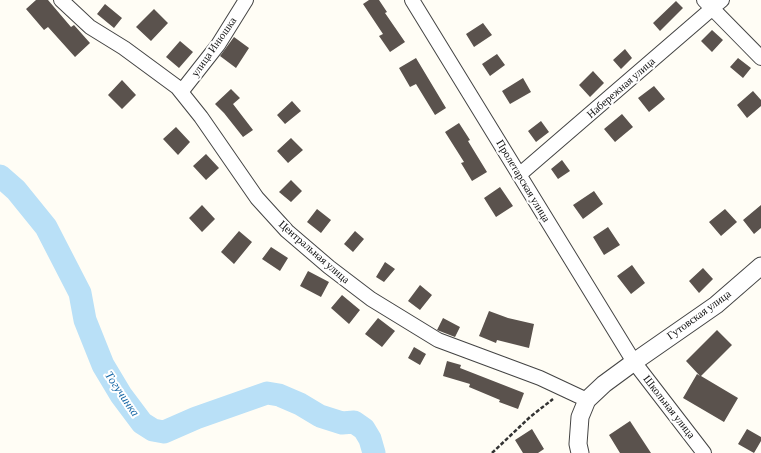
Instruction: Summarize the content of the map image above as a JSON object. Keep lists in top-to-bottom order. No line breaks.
{"streets":{"street":["улица Инюшка","Набережная улица","Пролетарская улица","Центральная улица","Гутовская улица","Школьная улица"]},"crossings":[["улица Инюшка","Центральная улица"],["Набережная улица","Пролетарская улица"],["Пролетарская улица","Гутовская улица"],["Пролетарская улица","Школьная улица"],["Центральная улица","Гутовская улица"],["Гутовская улица","Школьная улица"]],"water":["Тогучинка"]}
